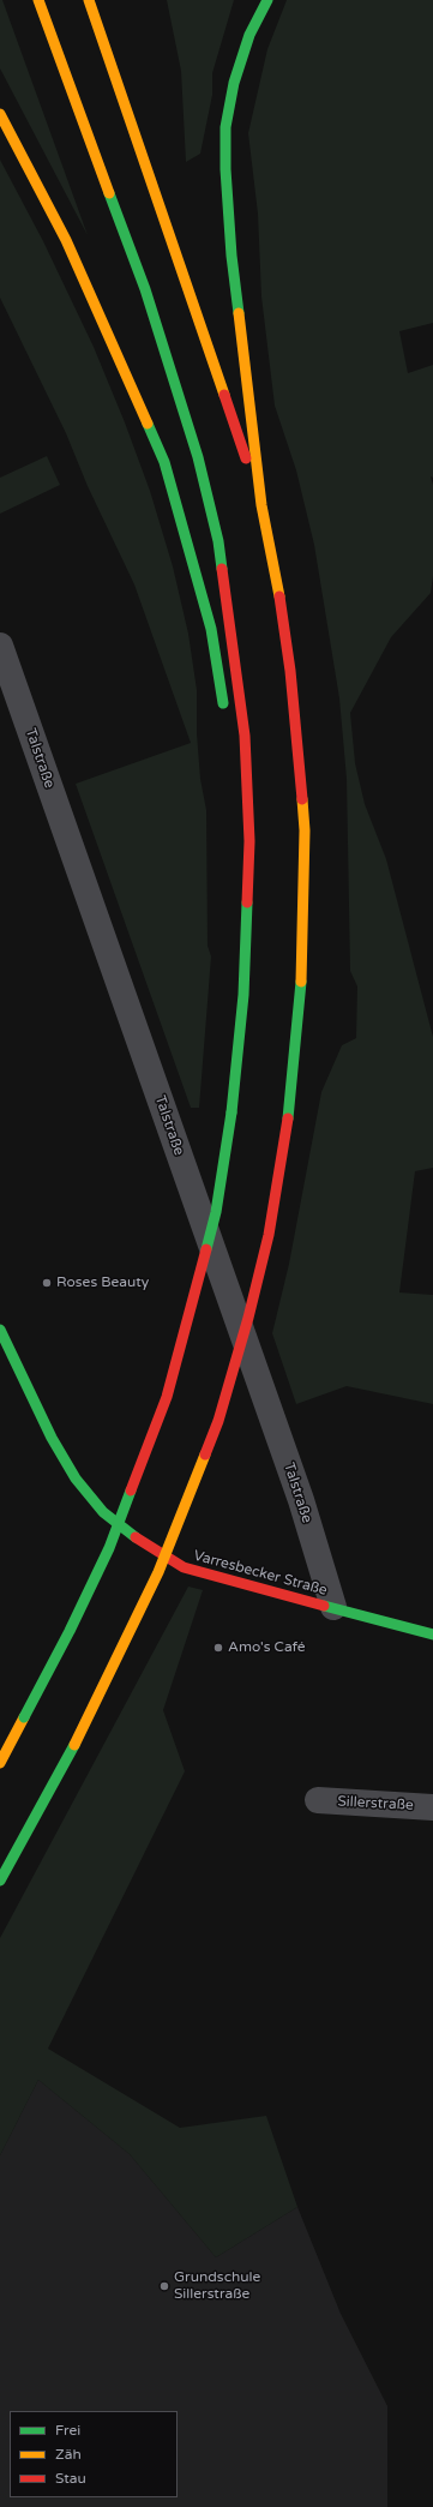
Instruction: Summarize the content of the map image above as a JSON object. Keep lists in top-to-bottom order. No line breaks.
{"streets":{"main road":["Varresbecker Straße"],"street":["Talstraße","Sillerstraße"]},"crossings":[["Talstraße","Varresbecker Straße"]],"places":["Roses Beauty","Amo's Café","Grundschule Sillerstraße"],"legend":["Frei","Zäh","Stau"]}
